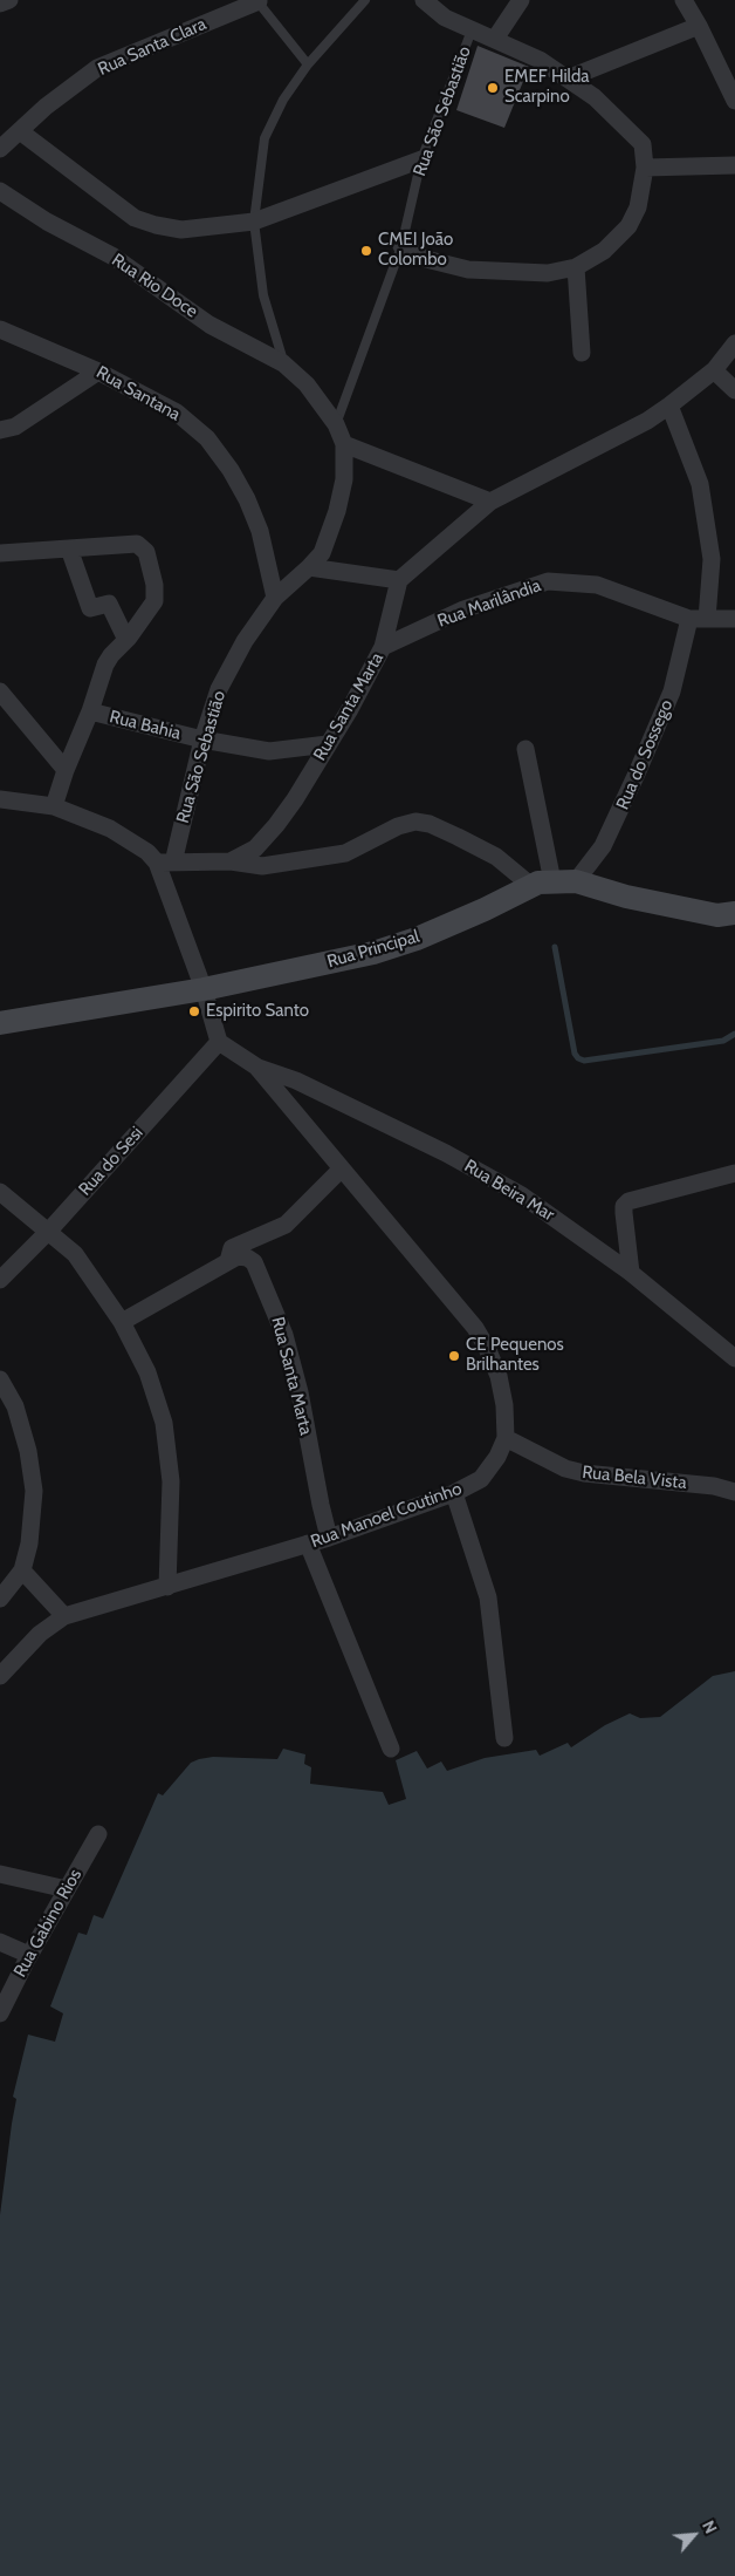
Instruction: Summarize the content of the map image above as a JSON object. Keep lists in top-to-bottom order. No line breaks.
{"streets":{"street":["Rua Santa Clara","Rua São Sebastião","Rua Rio Doce","Rua Santana","Rua Marilândia","Rua Santa Marta","Rua Bahia","Rua do Sossego","Rua Principal","Rua do Sesi","Rua Beira Mar","Rua Bela Vista","Rua Manoel Coutinho","Rua Gabino Rios"]},"crossings":[["Rua São Sebastião","Rua Rio Doce"],["Rua São Sebastião","Rua Santana"],["Rua São Sebastião","Rua Santa Marta"],["Rua São Sebastião","Rua Bahia"],["Rua Marilândia","Rua Santa Marta"],["Rua Marilândia","Rua do Sossego"],["Rua Santa Marta","Rua Bahia"],["Rua Santa Marta","Rua Manoel Coutinho"],["Rua do Sossego","Rua Principal"],["Rua do Sesi","Rua Manoel Coutinho"],["Rua Beira Mar","Rua Manoel Coutinho"],["Rua Bela Vista","Rua Manoel Coutinho"]],"places":["EMEF Hilda Scarpino","CMEI João Colombo","Espirito Santo","CE Pequenos Brilhantes"],"north":"top right"}
